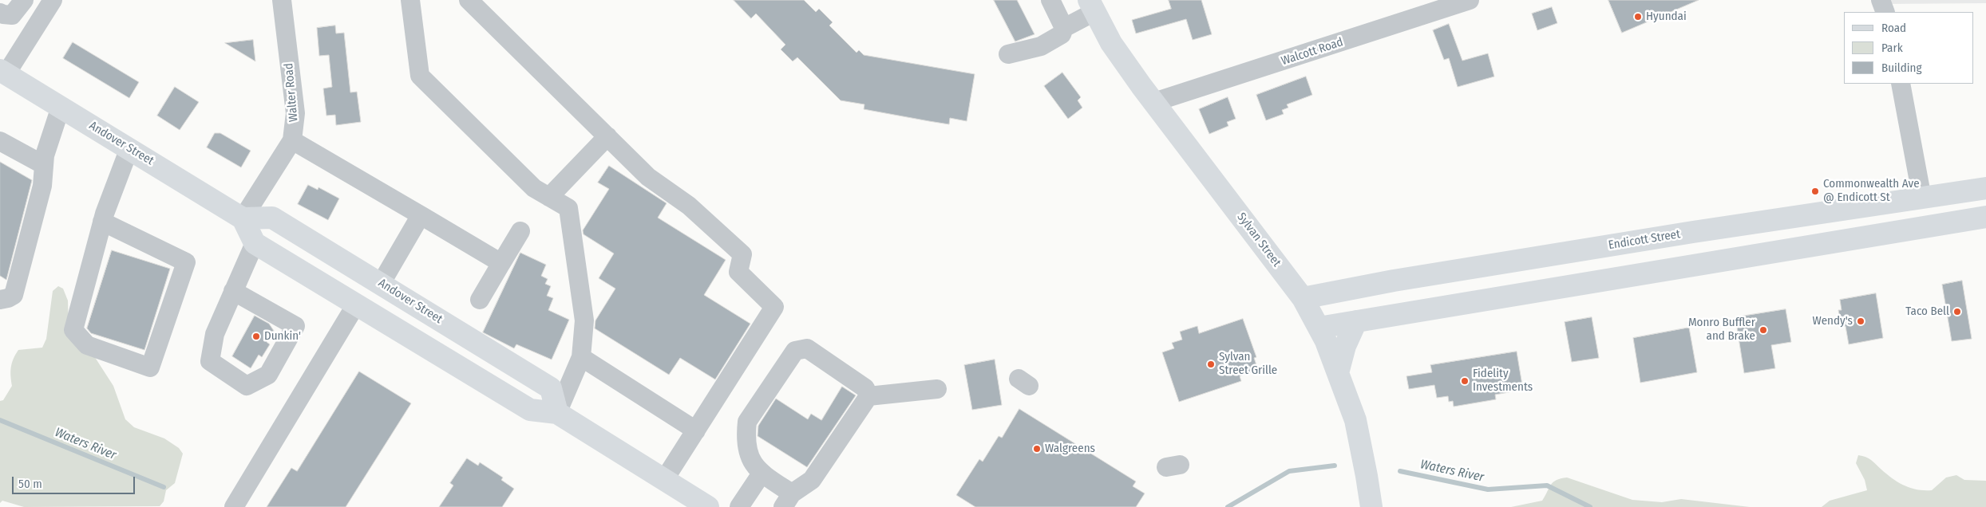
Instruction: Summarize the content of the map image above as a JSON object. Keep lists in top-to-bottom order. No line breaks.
{"streets":{"main road":["Andover Street","Sylvan Street","Endicott Street"],"street":["Walcott Road","Walter Road"]},"crossings":[["Walcott Road","Sylvan Street"],["Walter Road","Andover Street"],["Sylvan Street","Endicott Street"]],"water":["Waters River"],"places":["Hyundai","Commonwealth Ave @ Endicott St","Taco Bell","Wendy's","Monro Buffler and Brake","Dunkin'","Sylvan Street Grille","Fidelity Investments","Walgreens"],"legend":["Road","Park","Building"],"scale_bar":"50 m"}
